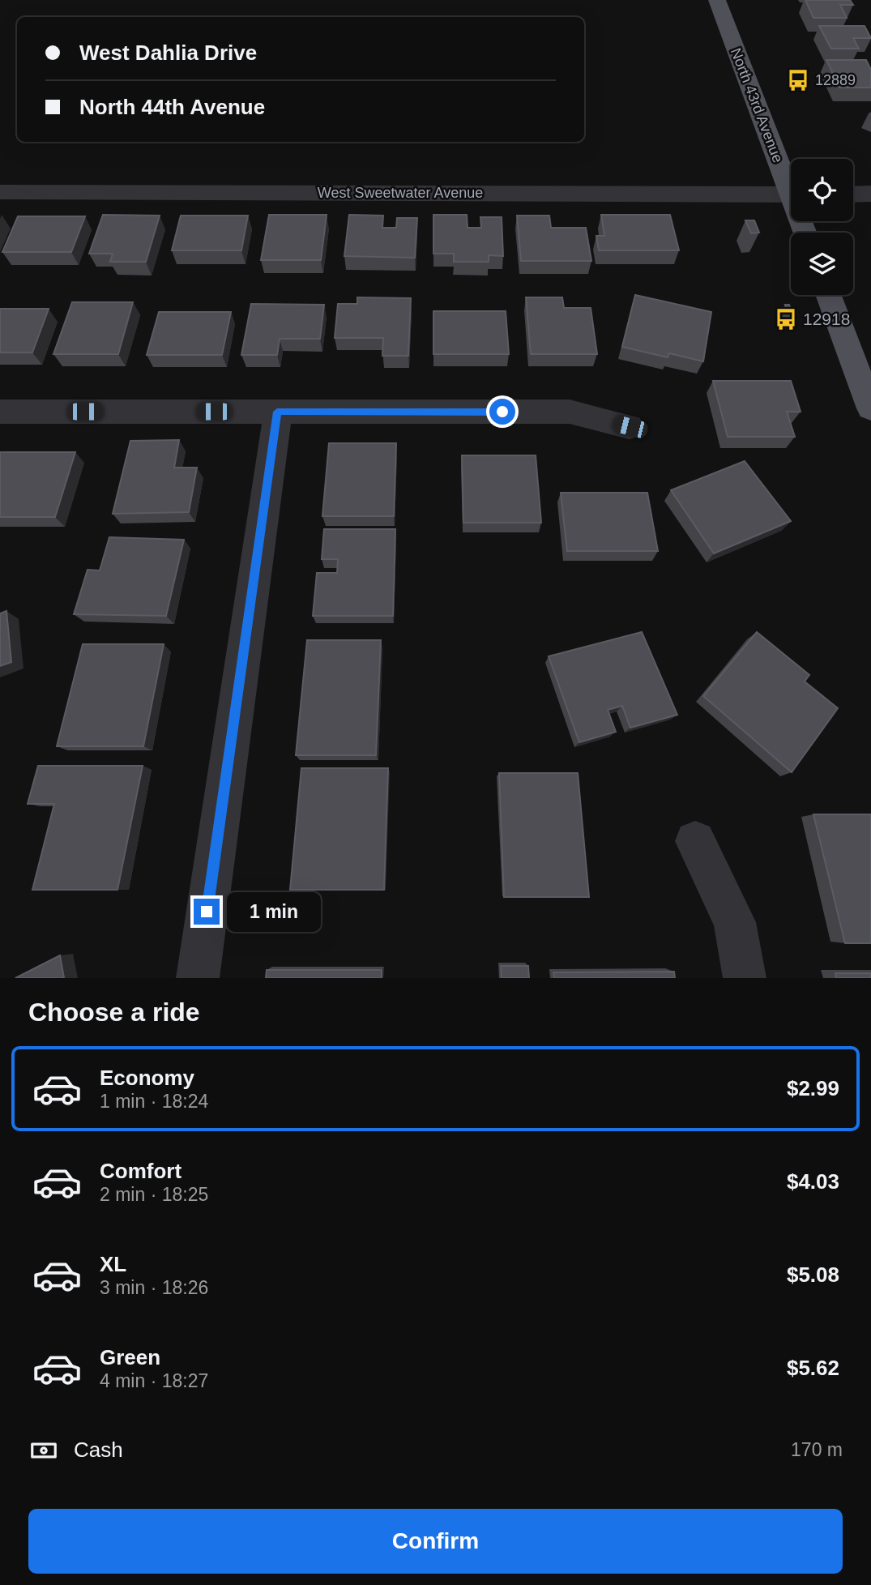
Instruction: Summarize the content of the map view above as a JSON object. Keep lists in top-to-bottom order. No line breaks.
{"streets":{"main road":["North 43rd Avenue"],"street":["West Sweetwater Avenue"]},"places":{"bus stop":["12889","12918"]},"page":{"banner":["West Dahlia Drive","North 44th Avenue"],"bubble":"1 min","heading":"Choose a ride","list":[{"name":"Economy","note":"1 min · 18:24","value":"$2.99"},{"name":"Comfort","note":"2 min · 18:25","value":"$4.03"},{"name":"XL","note":"3 min · 18:26","value":"$5.08"},{"name":"Green","note":"4 min · 18:27","value":"$5.62"}],"pay":["Cash","170 m"],"buttons":"Confirm"}}
